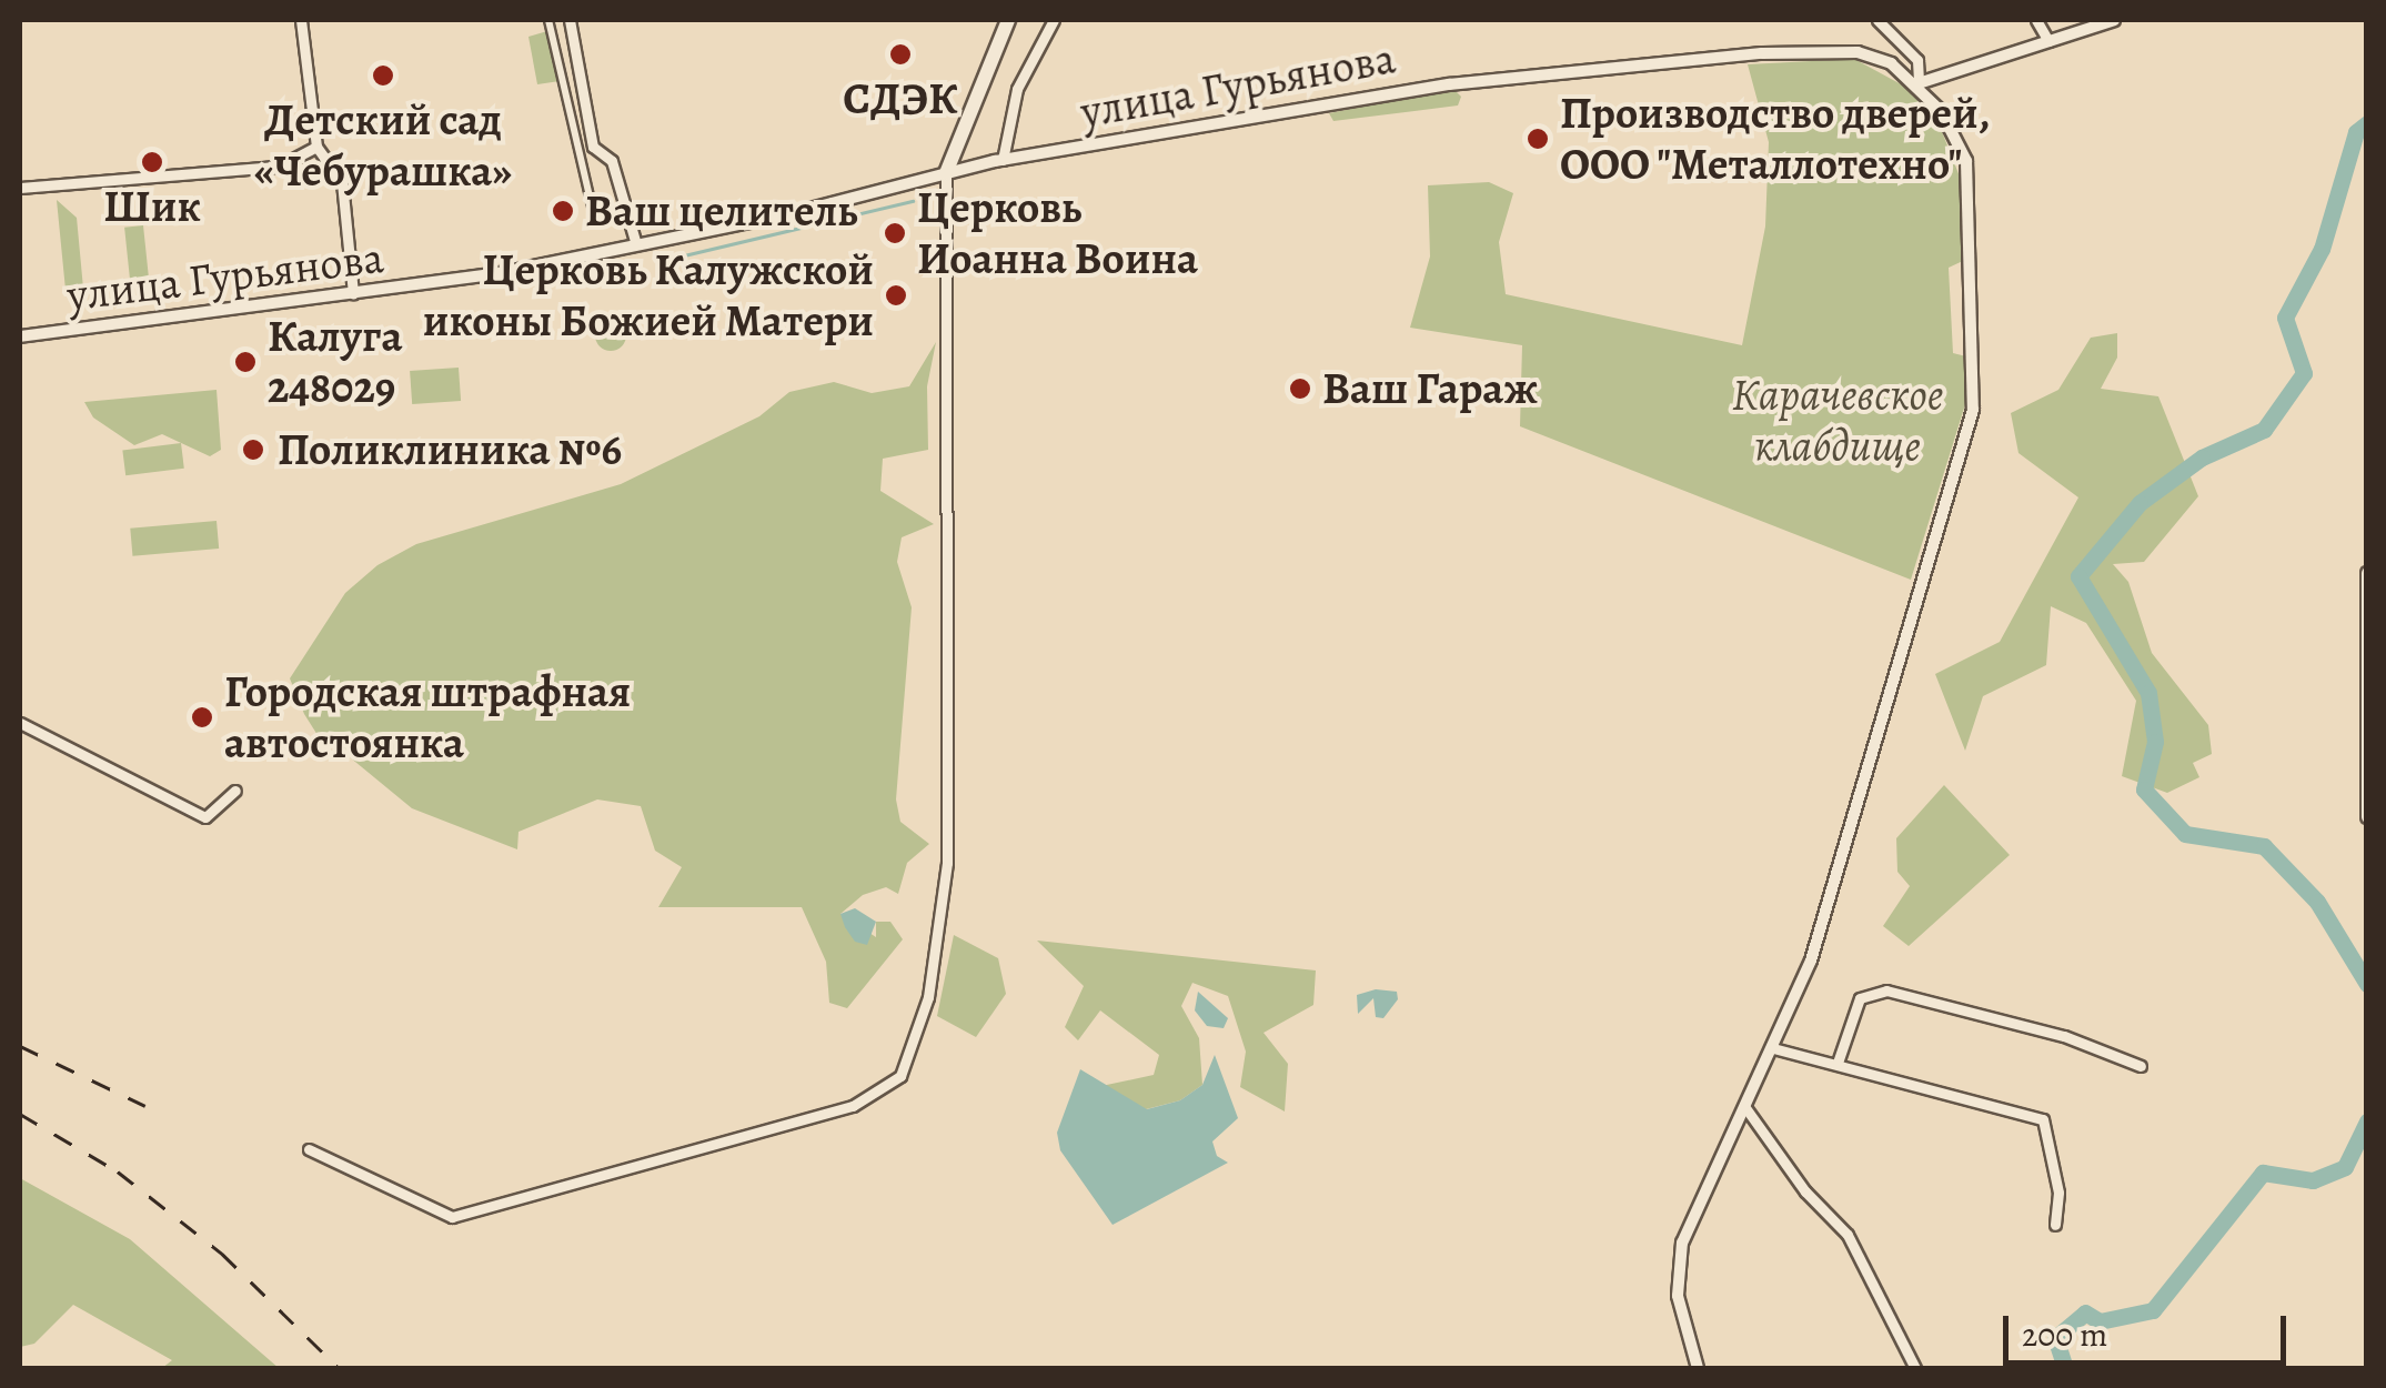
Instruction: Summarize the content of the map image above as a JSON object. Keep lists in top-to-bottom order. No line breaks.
{"streets":{"street":["улица Гурьянова"]},"parks":["Карачевское клабдище"],"places":["СДЭК","Детский сад «Чебурашка»","Производство дверей, ООО \"Металлотехно\"","Шик","Ваш целитель","Церковь Иоанна Воина","Церковь Калужской иконы Божией Матери","Калуга 248029","Ваш Гараж","Поликлиника №6","Городская штрафная автостоянка"],"scale_bar":"200 m"}
